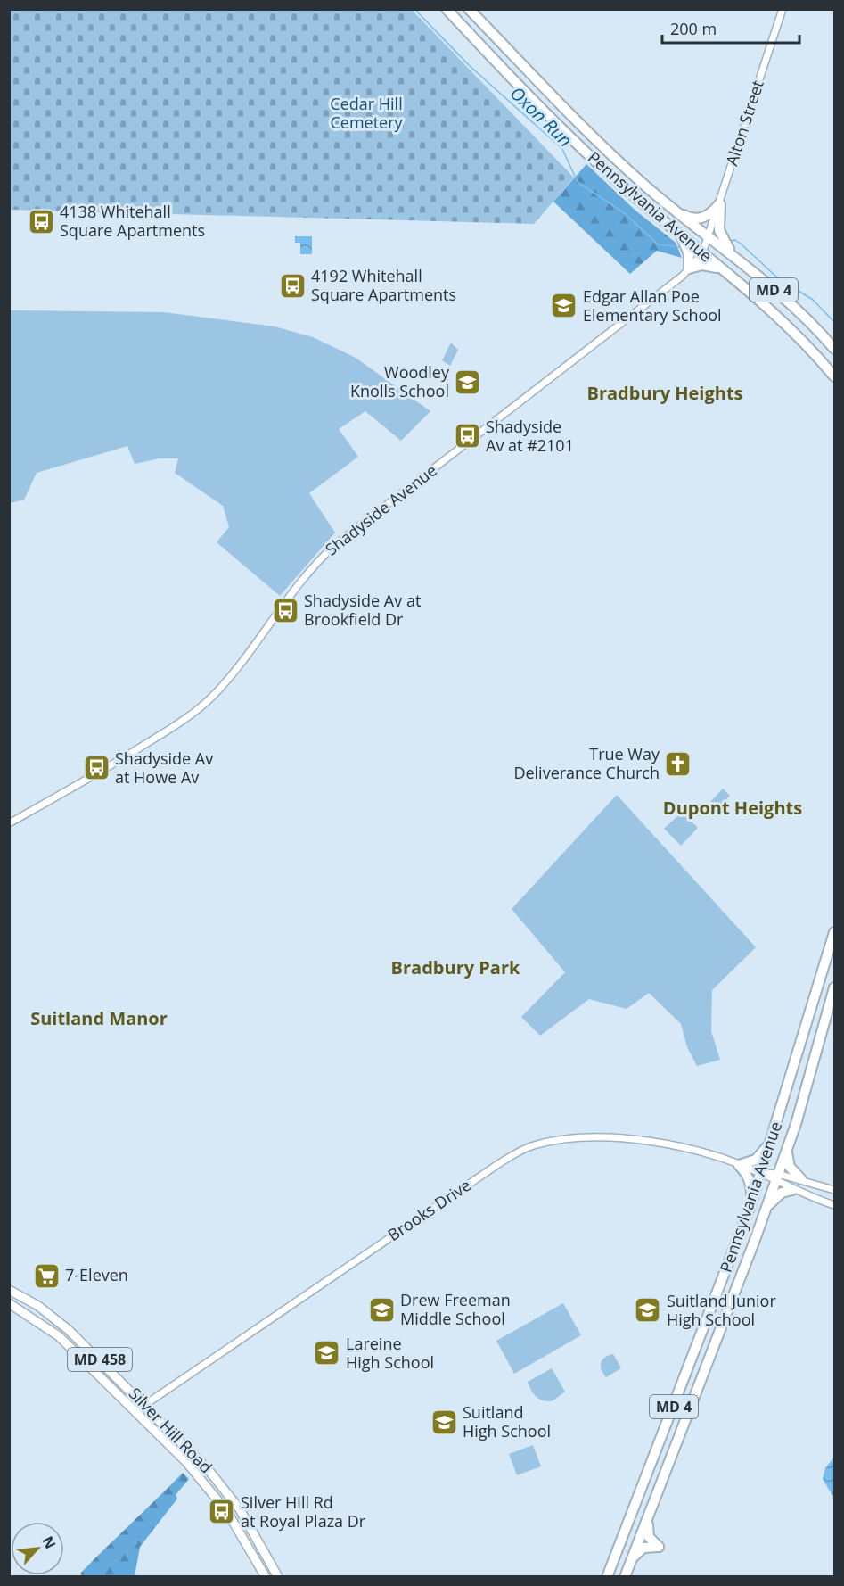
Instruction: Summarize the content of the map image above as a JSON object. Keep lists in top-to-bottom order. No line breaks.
{"streets":{"highway":["Pennsylvania Avenue","MD 4"],"main road":["MD 458","Silver Hill Road"],"street":["Alton Street","Shadyside Avenue","Brooks Drive"]},"crossings":[["Alton Street","Pennsylvania Avenue"],["Alton Street","Shadyside Avenue"],["Pennsylvania Avenue","Shadyside Avenue"],["Pennsylvania Avenue","Brooks Drive"],["Brooks Drive","Silver Hill Road"]],"districts":["Bradbury Heights","Dupont Heights","Bradbury Park","Suitland Manor"],"water":["Oxon Run"],"parks":["Cedar Hill Cemetery"],"places":{"bus stop":["4138 Whitehall Square Apartments","4192 Whitehall Square Apartments","Shadyside Av at #2101","Shadyside Av at Brookfield Dr","Shadyside Av at Howe Av","Silver Hill Rd at Royal Plaza Dr"],"school or university":["Edgar Allan Poe Elementary School","Woodley Knolls School","Drew Freeman Middle School","Suitland Junior High School","Lareine High School","Suitland High School"],"church":["True Way Deliverance Church"],"supermarket":["7-Eleven"]},"scale_bar":"200 m","north":"top right"}
